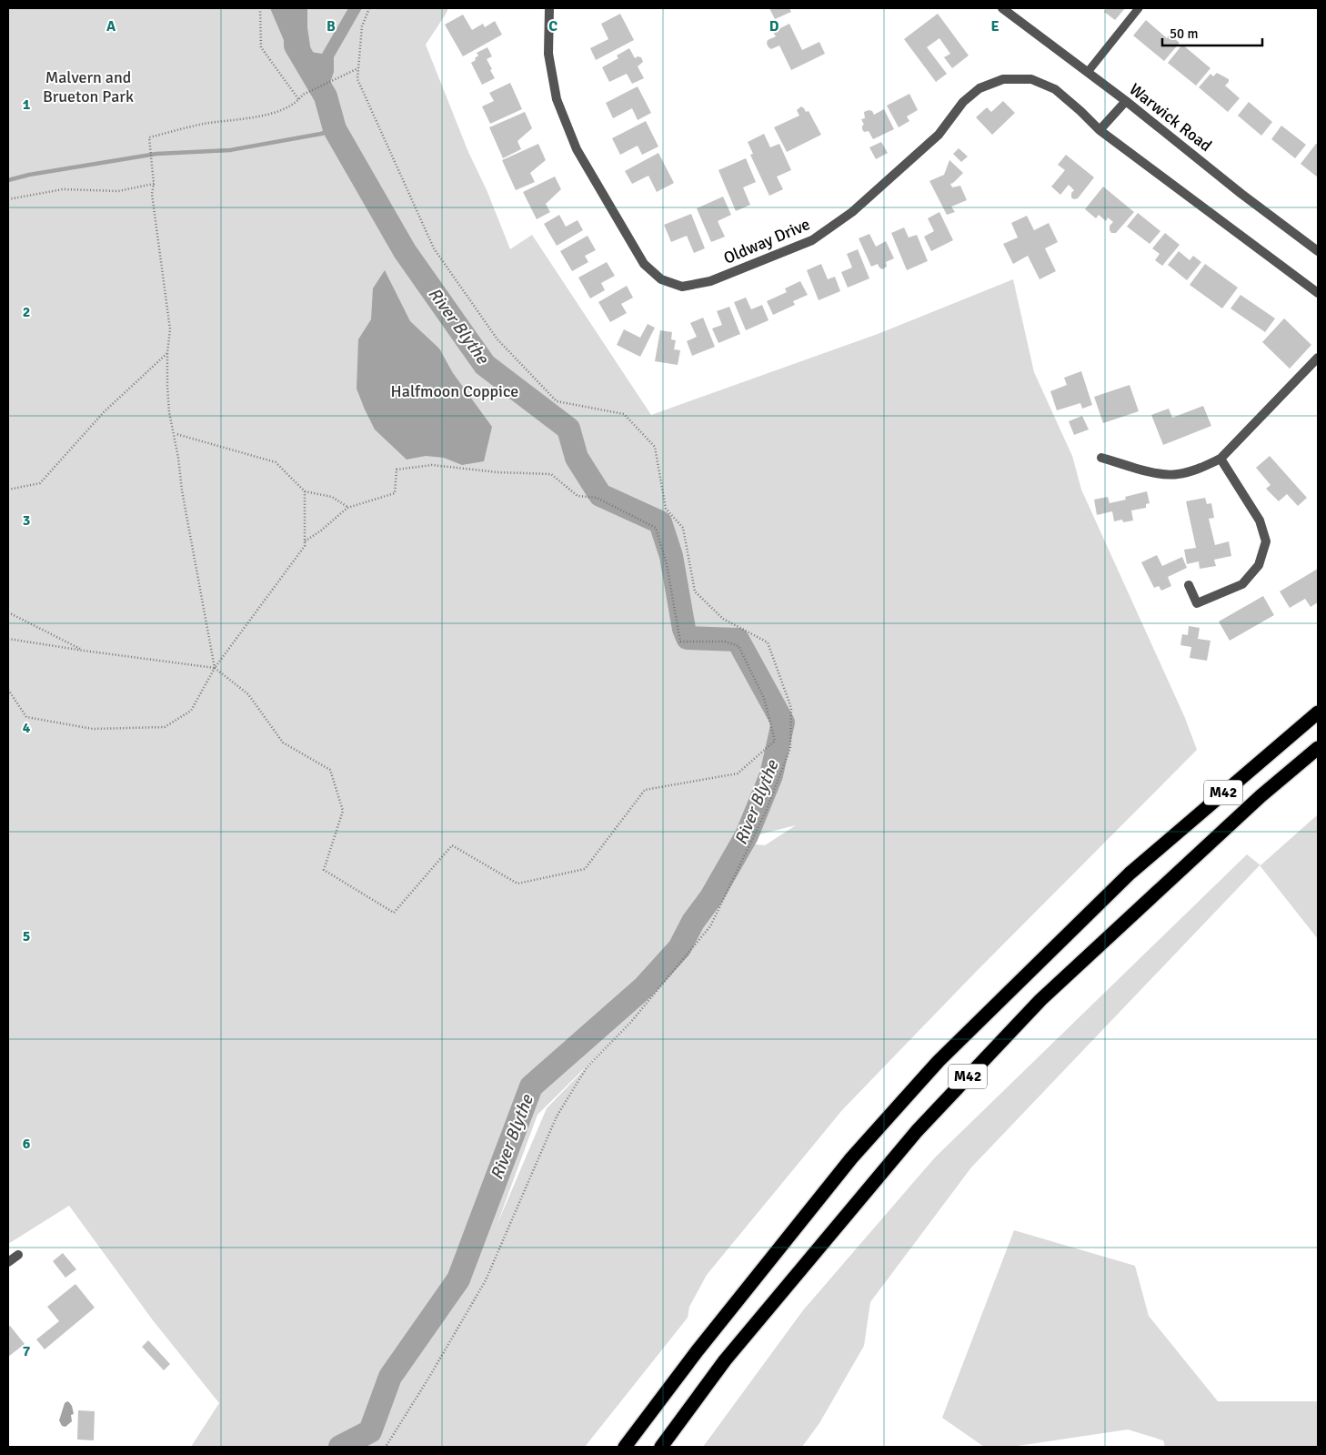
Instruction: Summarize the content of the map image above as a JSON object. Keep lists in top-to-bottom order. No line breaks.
{"streets":{"highway":["M42"],"street":["Warwick Road","Oldway Drive"]},"water":["River Blythe"],"parks":["Malvern and Brueton Park","Halfmoon Coppice"],"scale_bar":"50 m","grid":{"columns":["A","B","C","D","E"],"rows":["1","2","3","4","5","6","7"]}}
